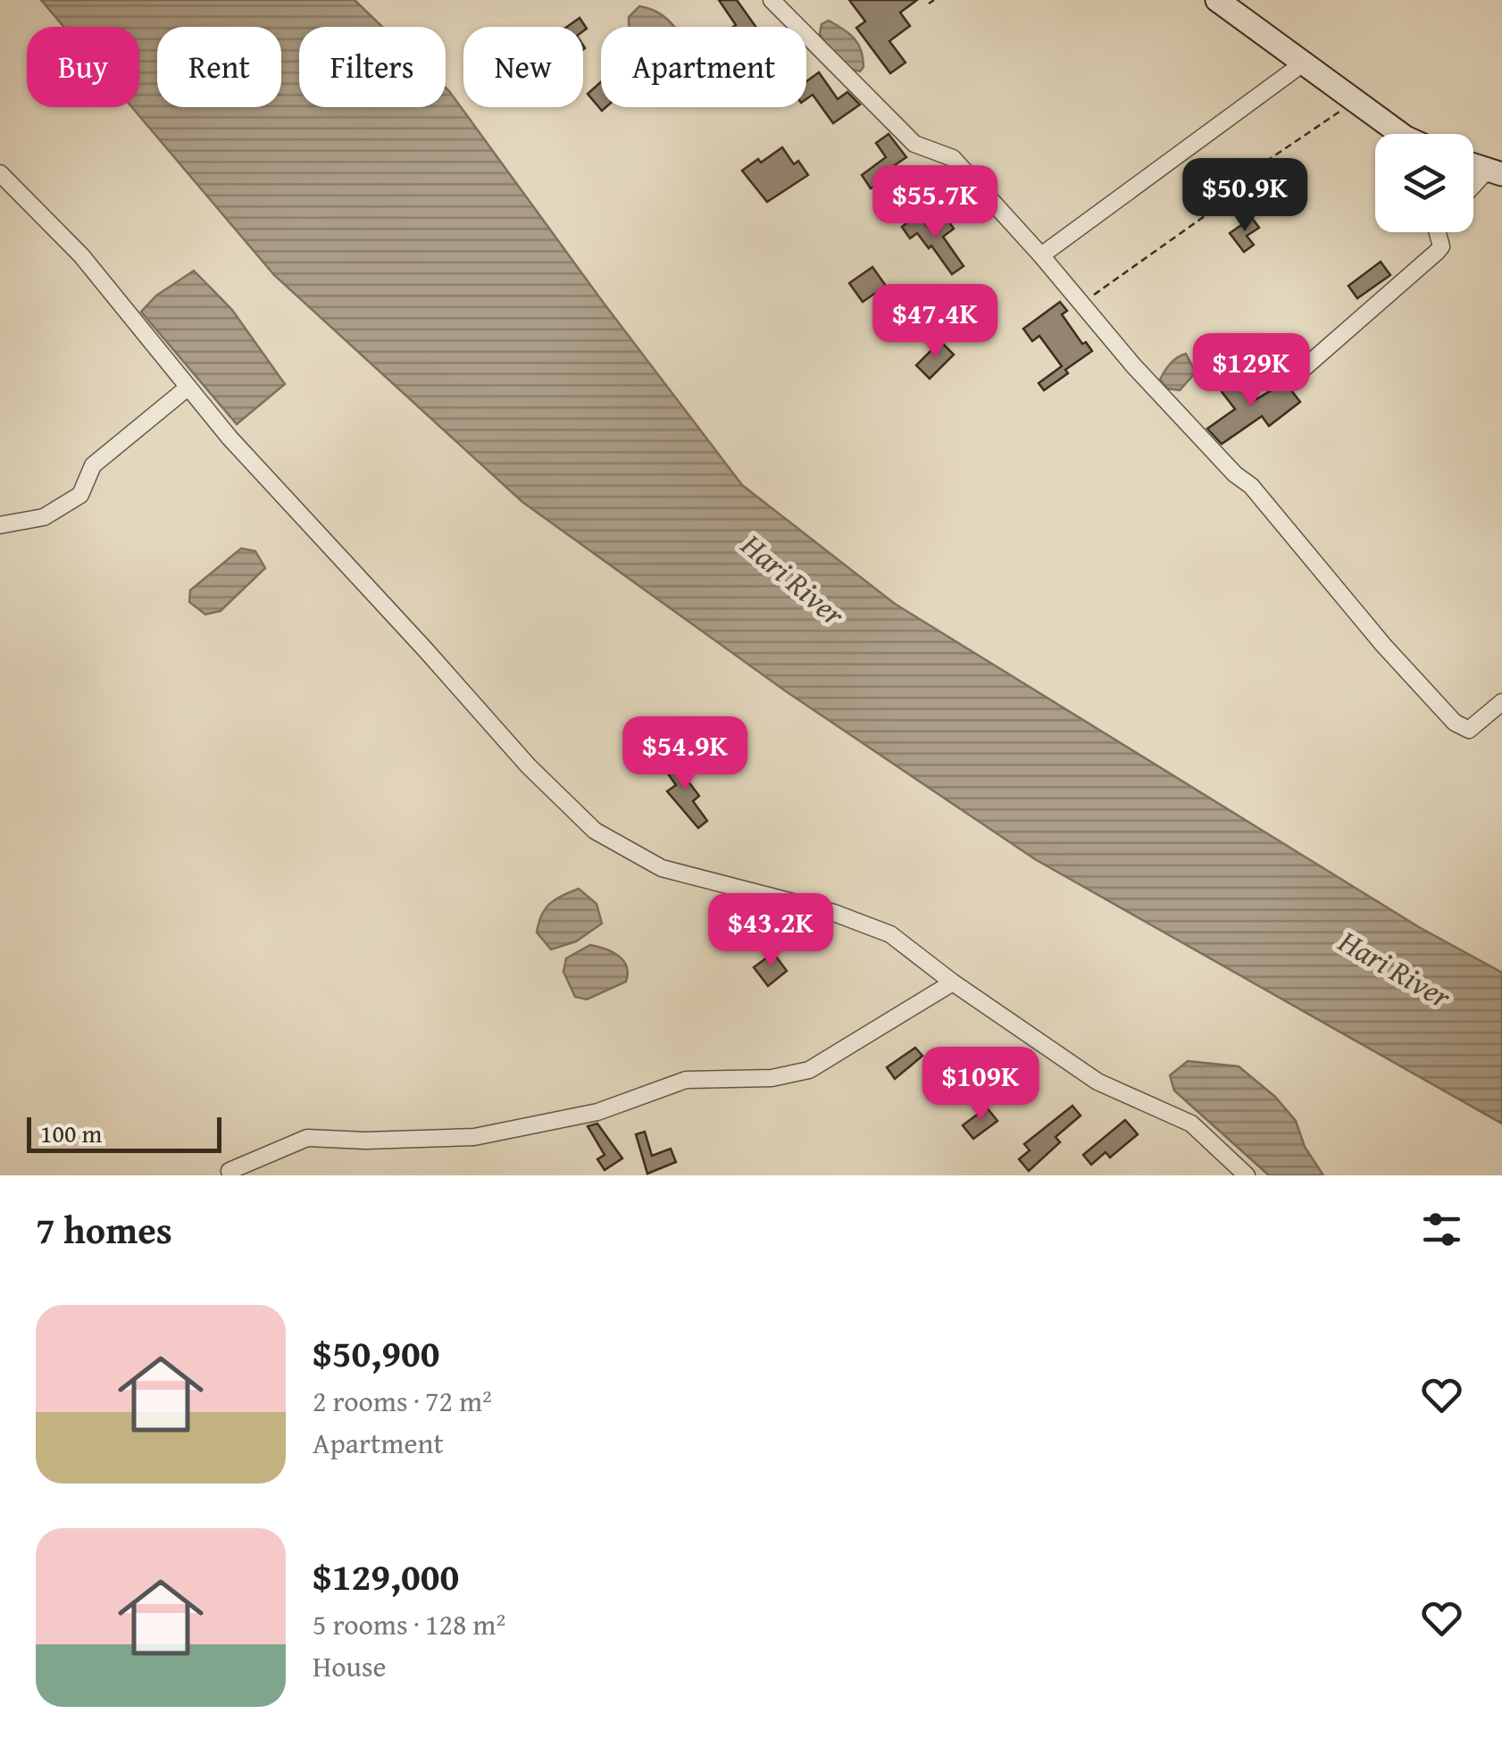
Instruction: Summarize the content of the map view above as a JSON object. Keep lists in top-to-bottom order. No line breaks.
{"water":["Hari River"],"scale_bar":"100 m","page":{"chip":["Buy","Rent","Filters","New","Apartment"],"price":["$50.9K","$55.7K","$47.4K","$129K","$54.9K","$43.2K","$109K"],"scale":"100 m","heading":"7 homes","list":[{"name":"$50,900","note":"2 rooms · 72 m² · Apartment"},{"name":"$129,000","note":"5 rooms · 128 m² · House"}]}}
